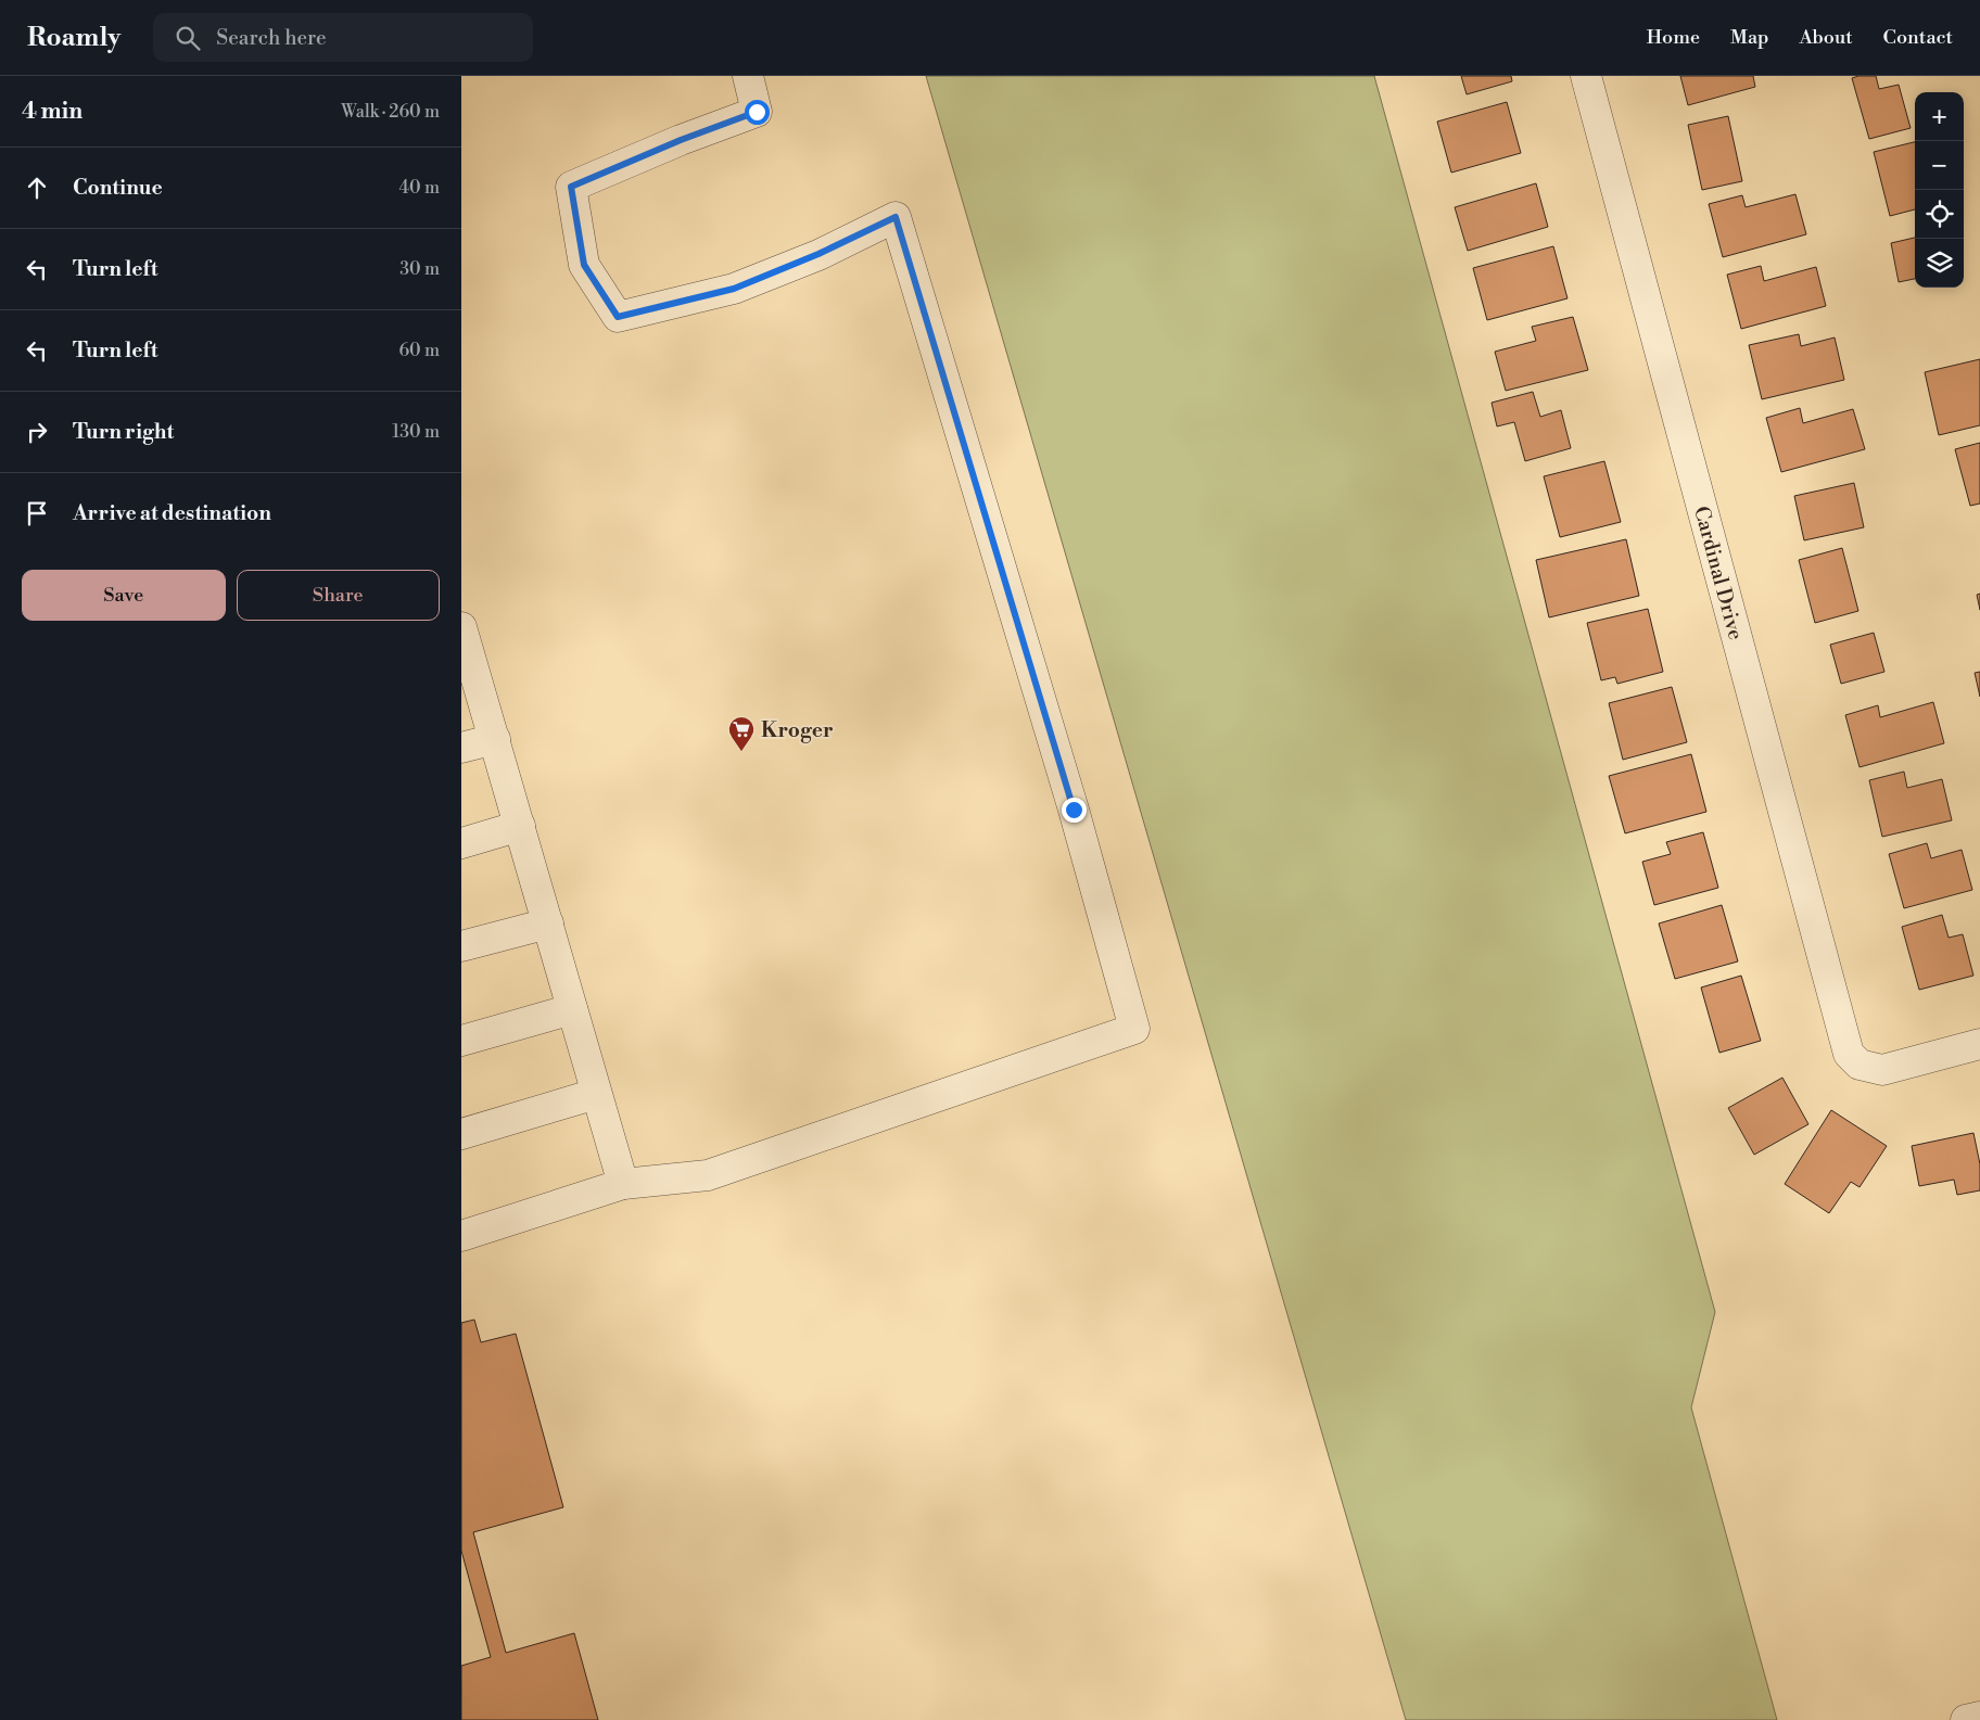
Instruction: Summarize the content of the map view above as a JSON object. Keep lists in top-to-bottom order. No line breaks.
{"streets":{"street":["Cardinal Drive"]},"places":{"supermarket":["Kroger"]},"page":{"header":"Roamly","search":"Search here","nav":["Home","Map","About","Contact"],"heading":["4 min","Walk · 260 m"],"map_buttons":["+","−"],"list":[["Continue","40 m"],["Turn left","30 m"],["Turn left","60 m"],["Turn right","130 m"],"Arrive at destination"],"buttons":["Save","Share"]}}
